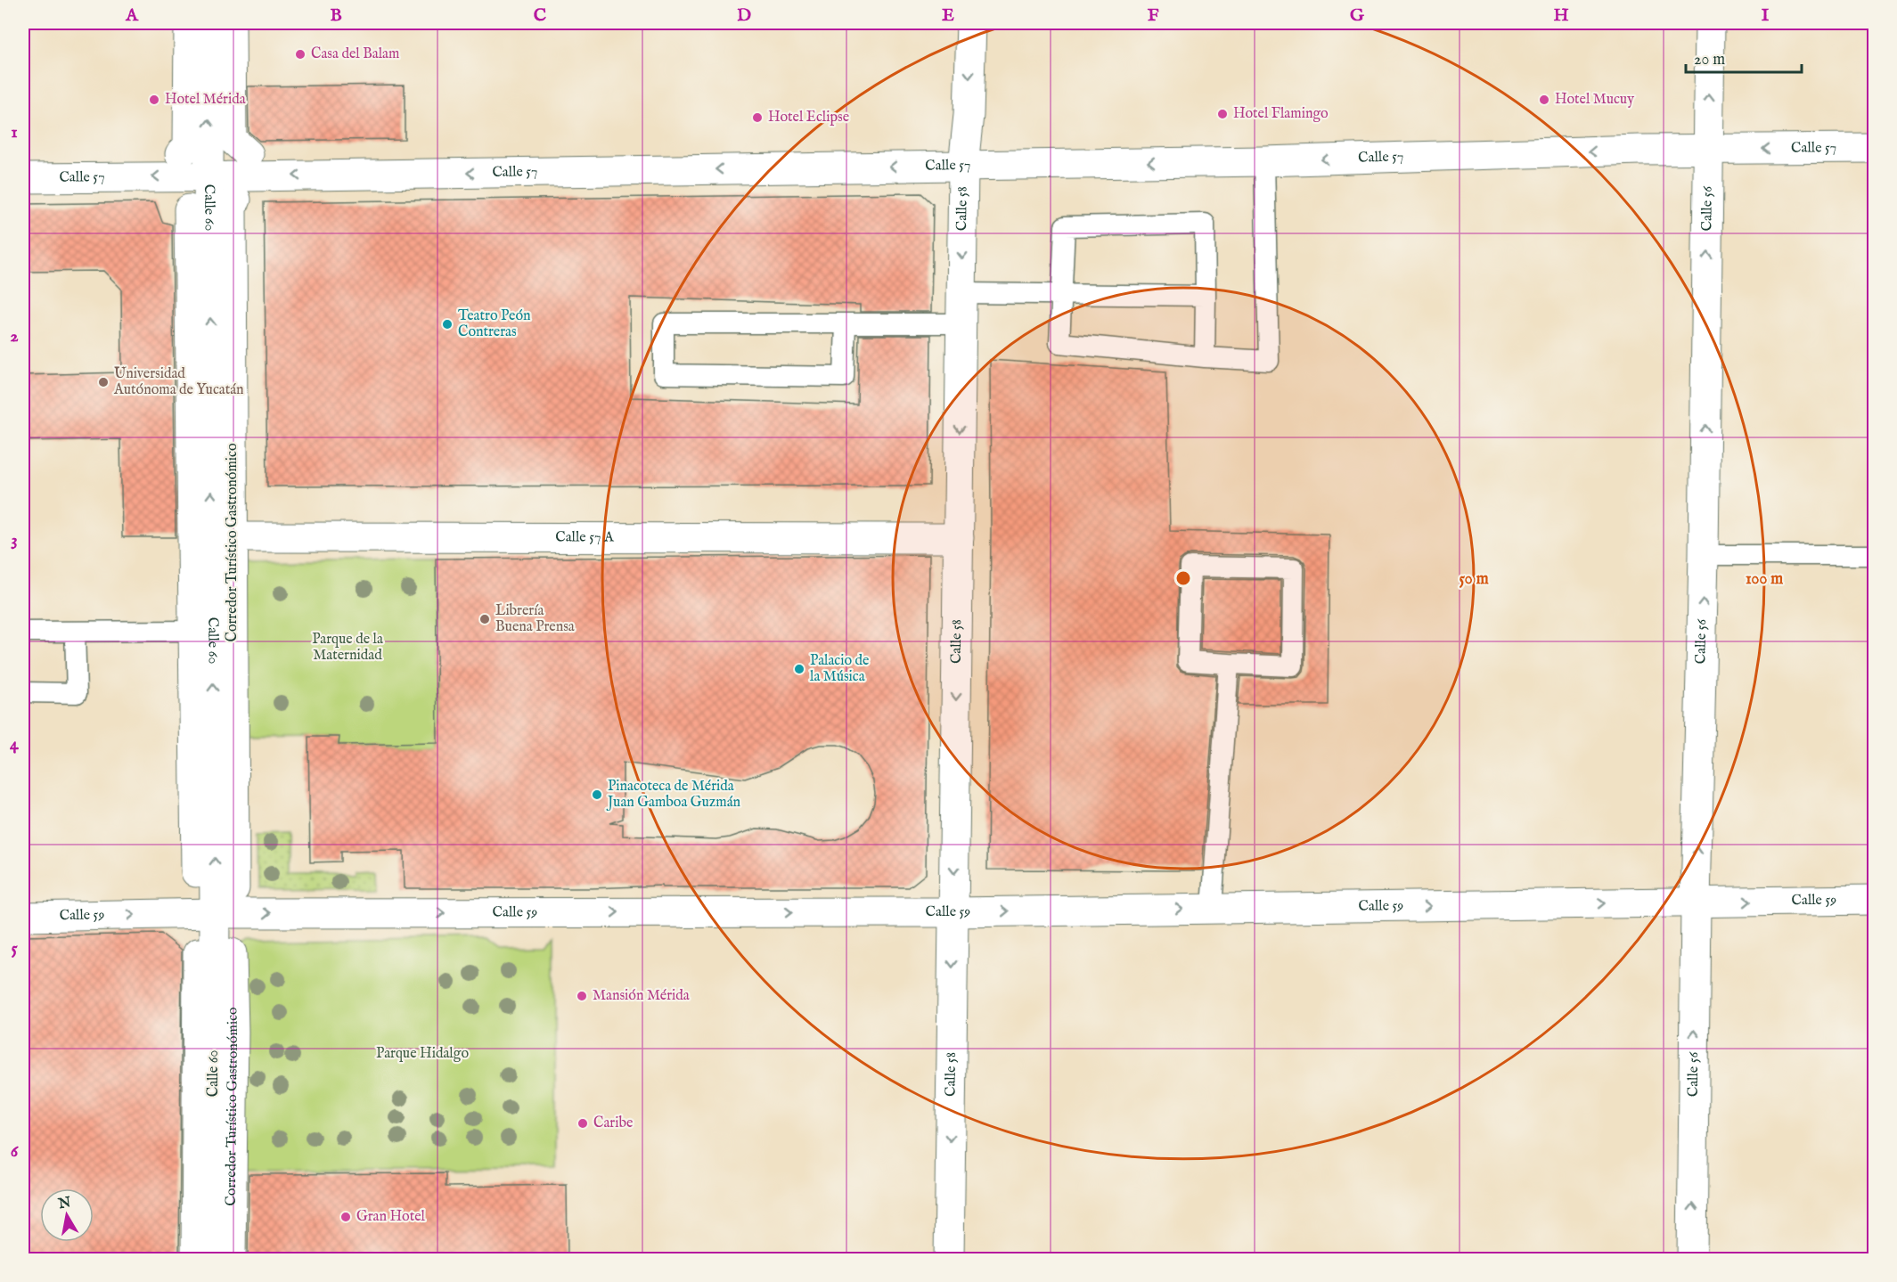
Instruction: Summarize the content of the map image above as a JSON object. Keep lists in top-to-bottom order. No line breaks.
{"streets":{"street":["Calle 57","Calle 58","Calle 60","Calle 56","Calle 57 A","Corredor Turístico Gastronómico","Calle 59"]},"crossings":[["Calle 57","Calle 58"],["Calle 57","Calle 60"],["Calle 57","Calle 56"],["Calle 58","Calle 57 A"],["Calle 58","Calle 59"],["Calle 60","Calle 57 A"],["Calle 60","Corredor Turístico Gastronómico"],["Calle 60","Calle 59"],["Calle 56","Calle 59"],["Calle 57 A","Corredor Turístico Gastronómico"]],"one_way":["Calle 57","Calle 58","Calle 56","Calle 59"],"parks":["Parque de la Maternidad","Parque Hidalgo"],"places":["Casa del Balam","Hotel Mérida","Hotel Mucuy","Hotel Flamingo","Hotel Eclipse","Teatro Peón Contreras","Universidad Autónoma de Yucatán","Librería Buena Prensa","Palacio de la Música","Pinacoteca de Mérida Juan Gamboa Guzmán","Mansión Mérida","Caribe","Gran Hotel"],"scale_bar":"20 m","north":"top","grid":{"columns":["A","B","C","D","E","F","G","H","I"],"rows":["1","2","3","4","5","6"]},"rings":["50 m","100 m"]}
